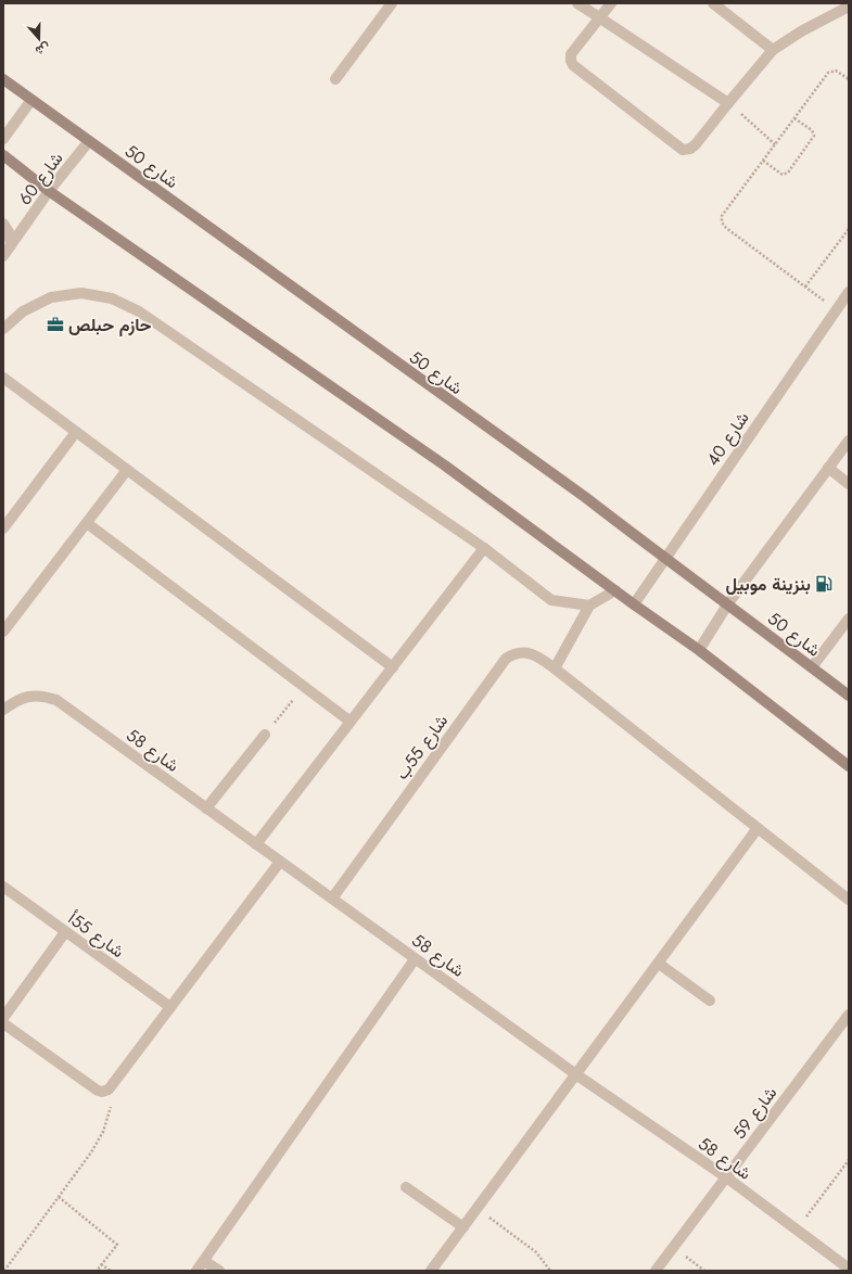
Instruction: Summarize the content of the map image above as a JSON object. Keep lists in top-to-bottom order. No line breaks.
{"streets":{"street":["شارع 50","شارع 60","شارع 40","شارع 55ب","شارع 58","شارع 55أ","شارع 59"]},"crossings":[["شارع 50","شارع 60"],["شارع 50","شارع 40"],["شارع 55ب","شارع 58"],["شارع 58","شارع 59"]],"places":{"office":["حازم حبلص"],"fuel station":["بنزينة موبيل"]},"north":"bottom"}
